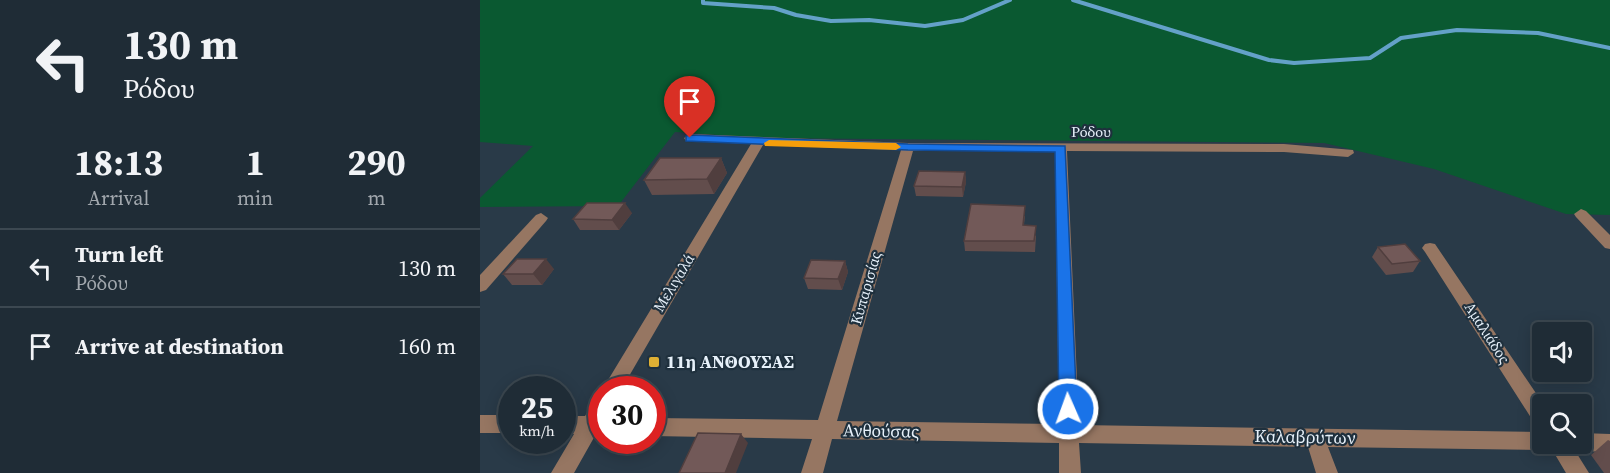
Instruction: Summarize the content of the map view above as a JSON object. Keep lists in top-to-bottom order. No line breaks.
{"streets":{"street":["Ρόδου","Μελιγαλά","Κυπαρισίας","Αμαλιάδος","Ανθούσας","Καλαβρύτων"]},"crossings":[["Ρόδου","Μελιγαλά"],["Ρόδου","Κυπαρισίας"],["Κυπαρισίας","Ανθούσας"],["Ανθούσας","Καλαβρύτων"]],"places":{"transit":["11η ΑΝΘΟΥΣΑΣ"]},"page":{"turn":["130 m","Ρόδου"],"eta":["18:13","Arrival","1","min","290","m"],"list":[{"name":"Turn left","note":"Ρόδου","value":"130 m"},{"name":"Arrive at destination","value":"160 m"}],"speed":"25 km/h","limit":"30"}}
